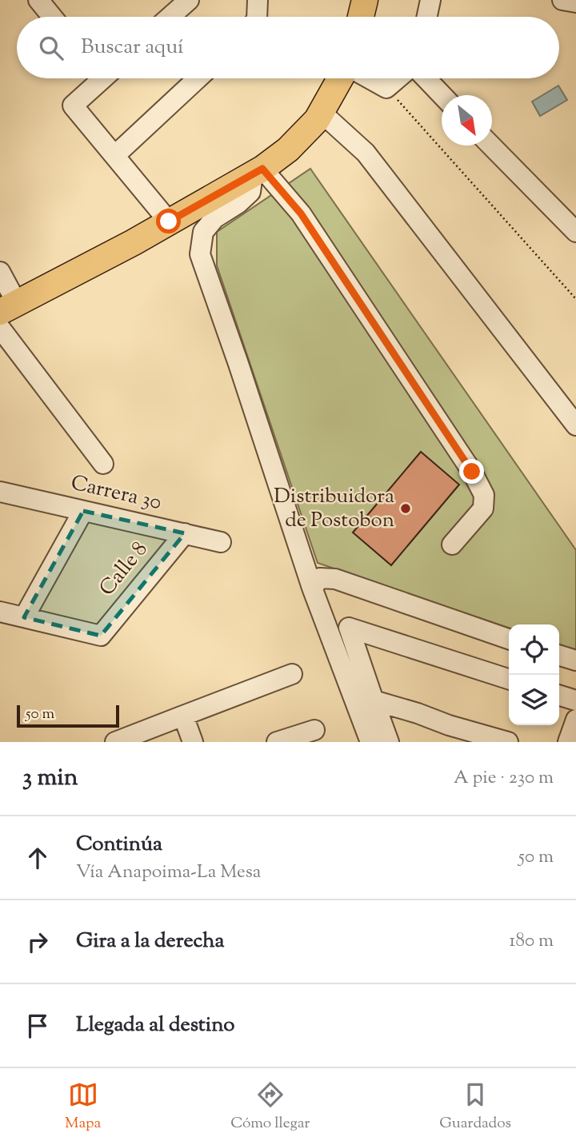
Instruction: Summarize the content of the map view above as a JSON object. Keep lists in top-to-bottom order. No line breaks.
{"streets":{"street":["Carrera 30","Calle 8"]},"crossings":[["Carrera 30","Calle 8"]],"places":["Distribuidora de Postobon"],"scale_bar":"50 m","north":"bottom right","page":{"search":"Buscar aquí","scale":"50 m","heading":["3 min","A pie · 230 m"],"list":[["Continúa","Vía Anapoima-La Mesa","50 m"],["Gira a la derecha","180 m"],"Llegada al destino"],"nav":["Mapa","Cómo llegar","Guardados"]}}
